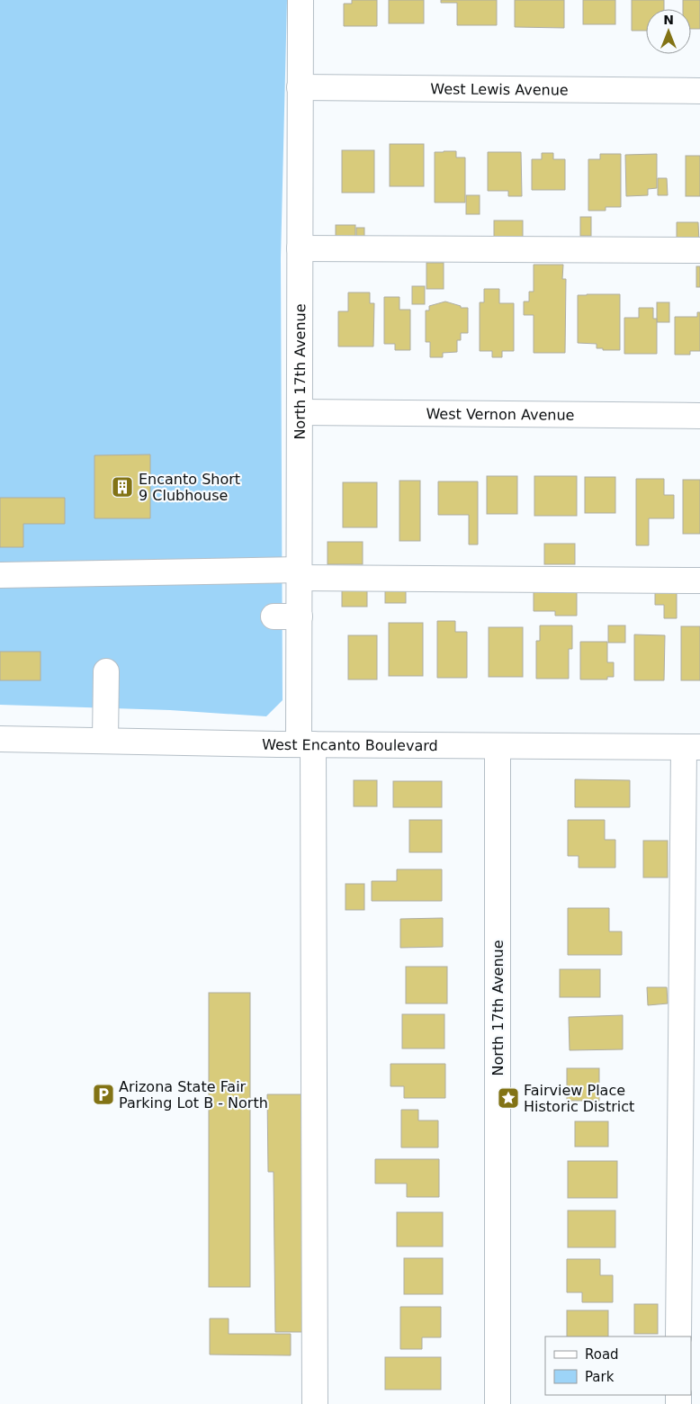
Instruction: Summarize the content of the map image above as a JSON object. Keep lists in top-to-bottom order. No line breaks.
{"streets":{"street":["West Lewis Avenue","North 17th Avenue","West Vernon Avenue","West Encanto Boulevard"]},"crossings":[["West Lewis Avenue","North 17th Avenue"],["North 17th Avenue","West Vernon Avenue"],["North 17th Avenue","West Encanto Boulevard"]],"places":{"building":["Encanto Short 9 Clubhouse"],"parking":["Arizona State Fair Parking Lot B - North"],"place":["Fairview Place Historic District"]},"legend":["Road","Park"],"north":"top"}
